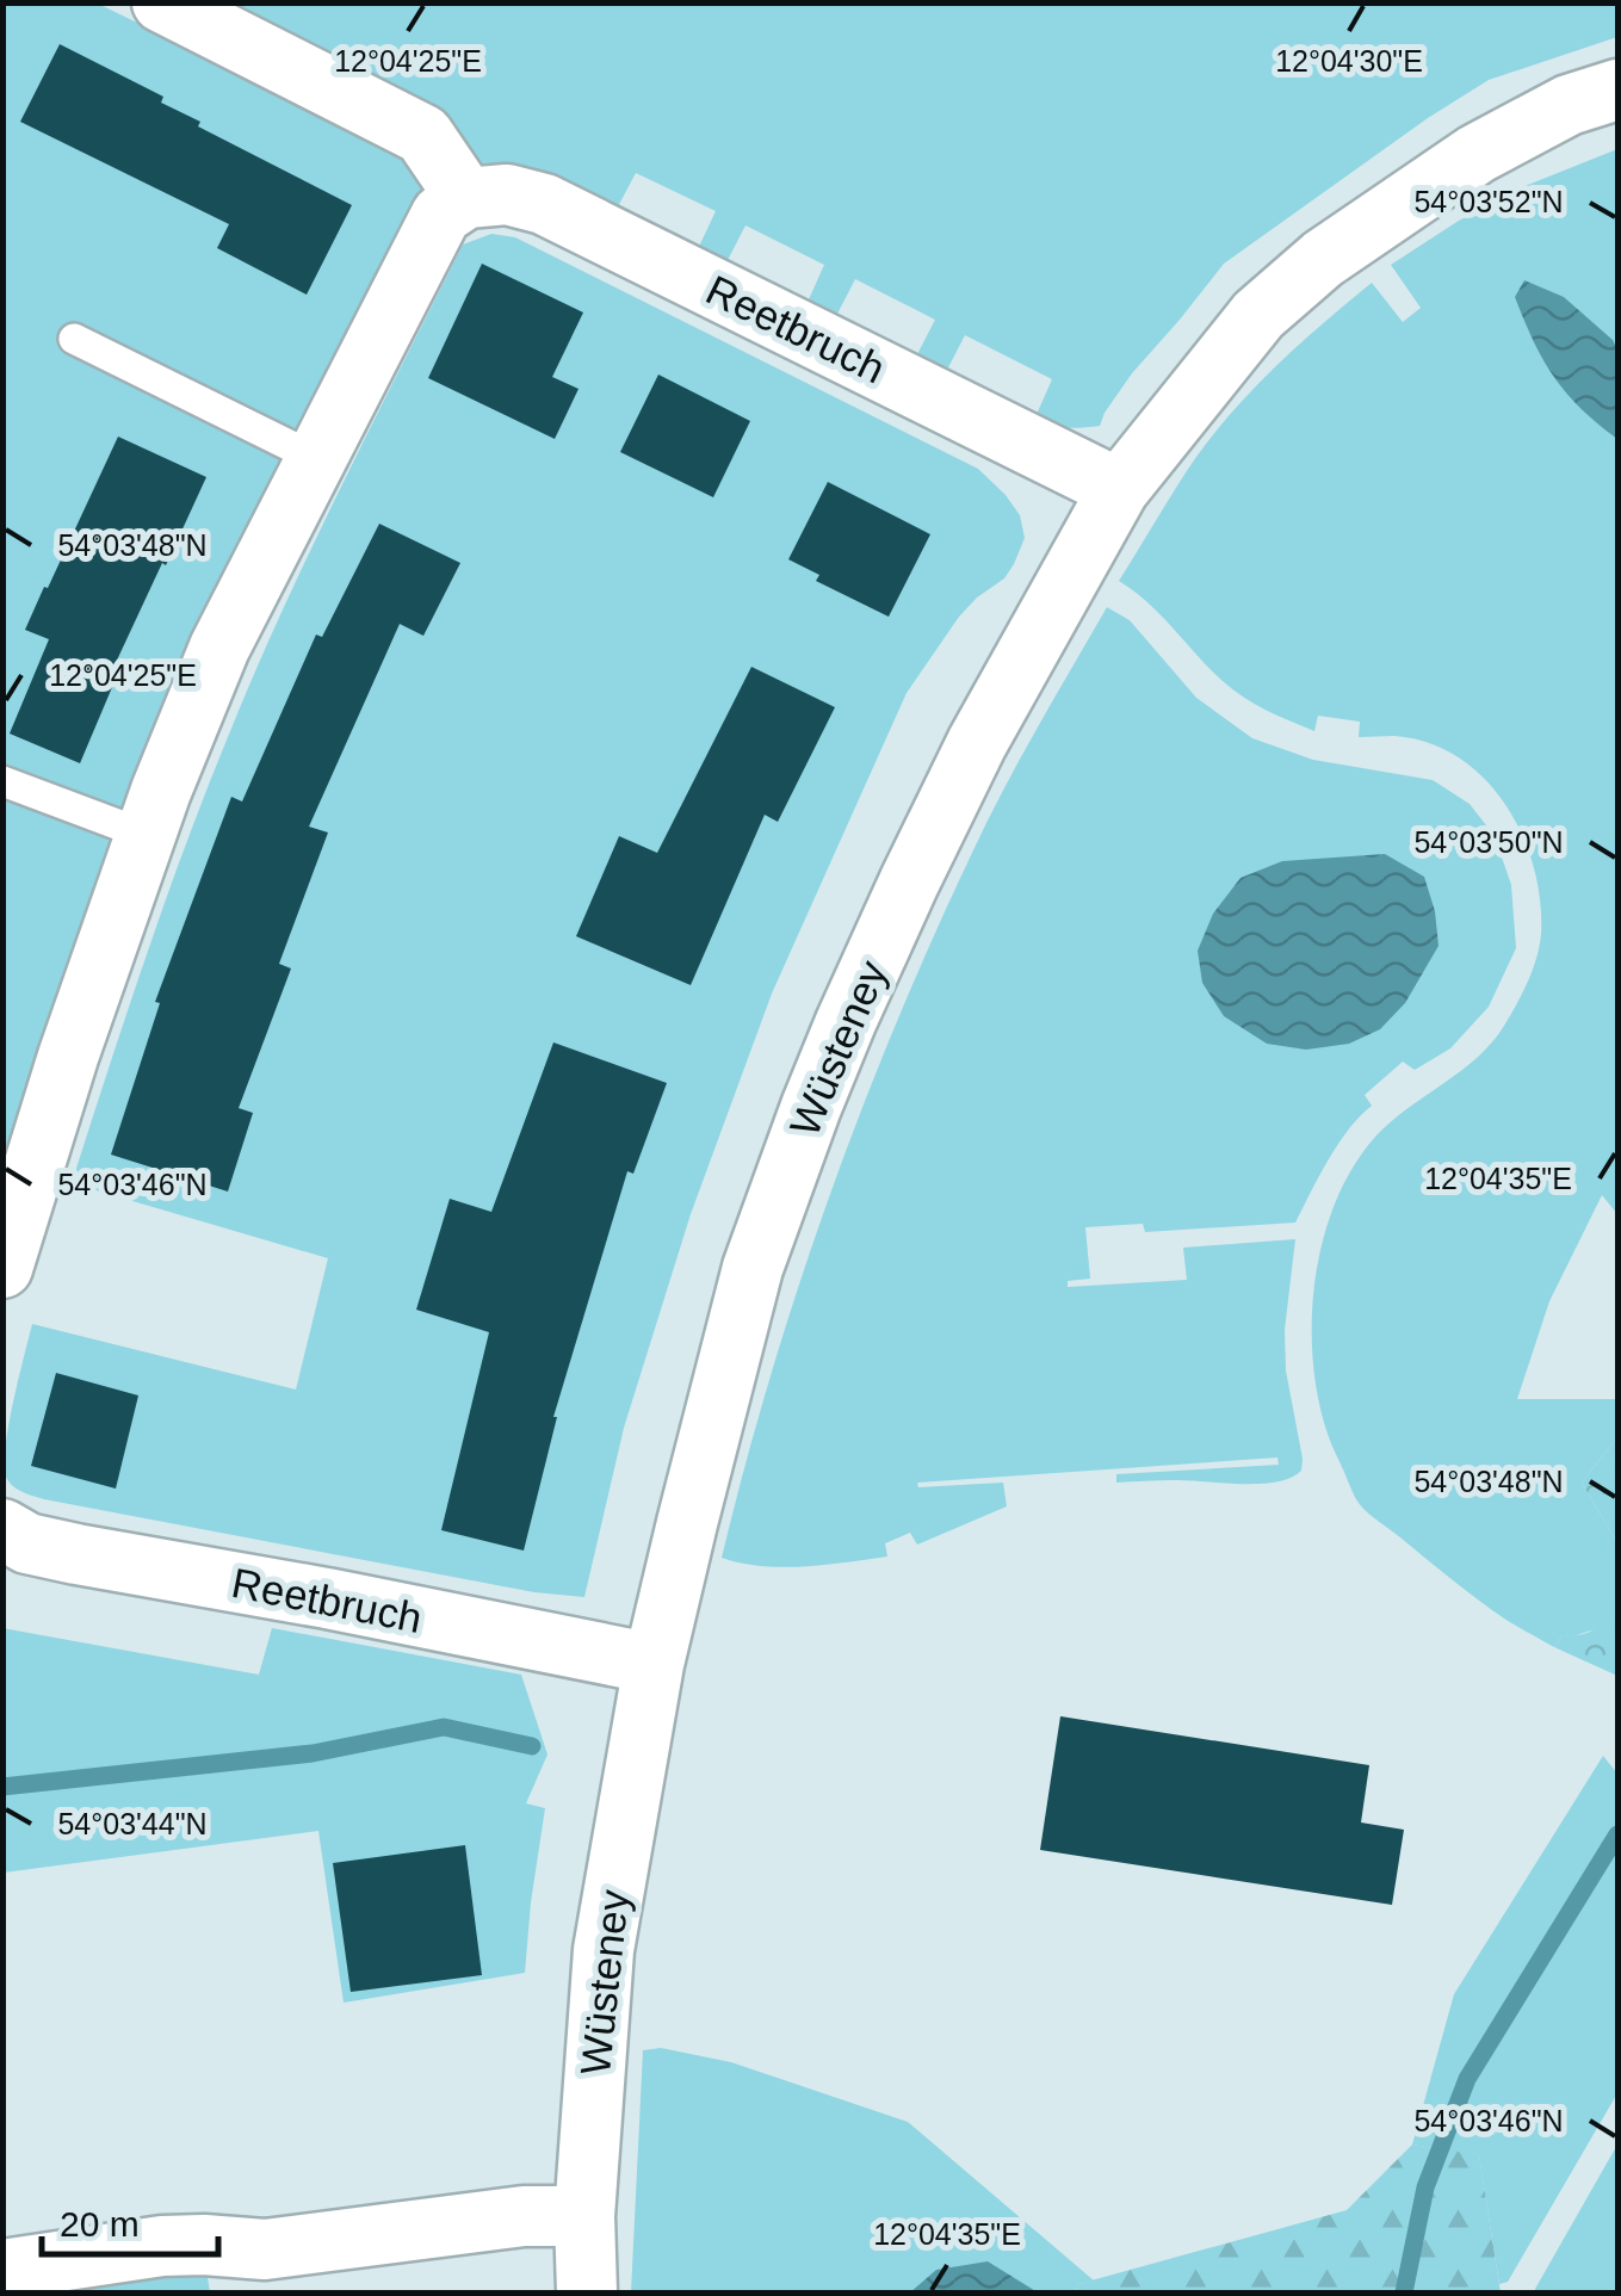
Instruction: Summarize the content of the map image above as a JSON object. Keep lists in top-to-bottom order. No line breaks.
{"streets":{"street":["Reetbruch","Wüsteney"]},"crossings":[["Reetbruch","Wüsteney"]],"scale_bar":"20 m","coordinates":["12°04'30\"E","12°04'25\"E","54°03'52\"N","54°03'48\"N","54°03'50\"N","12°04'35\"E","54°03'46\"N","54°03'44\"N"]}
